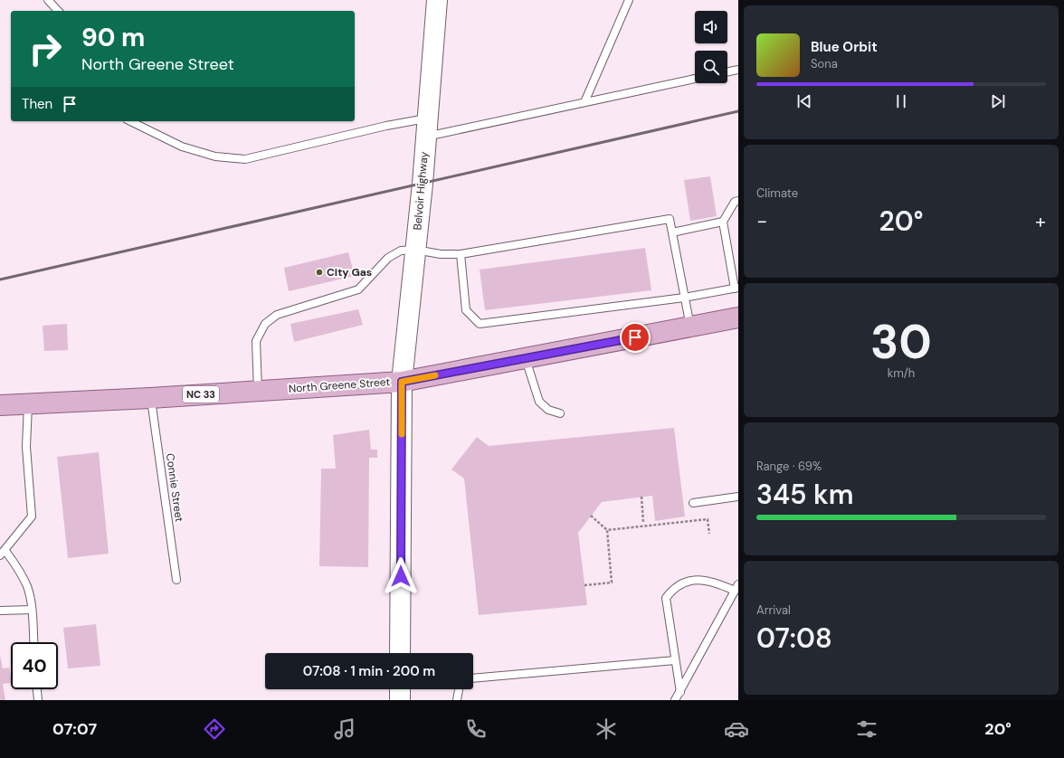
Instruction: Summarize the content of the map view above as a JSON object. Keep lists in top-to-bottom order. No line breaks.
{"streets":{"main road":["North Greene Street","NC 33"],"street":["Belvoir Highway"],"lane":["Connie Street"]},"crossings":[["Belvoir Highway","North Greene Street"],["North Greene Street","Connie Street"]],"places":["City Gas"],"page":{"turn":["90 m","North Greene Street"],"song":["Blue Orbit","Sona"],"then":"Then","tile":["Climate",["30","km/h"],["Range · 69%","345 km"],["Arrival","07:08"]],"heat":["−","20°","+"],"limit":"40","trip":"07:08 · 1 min · 200 m","tabs":["07:07","20°"]}}
